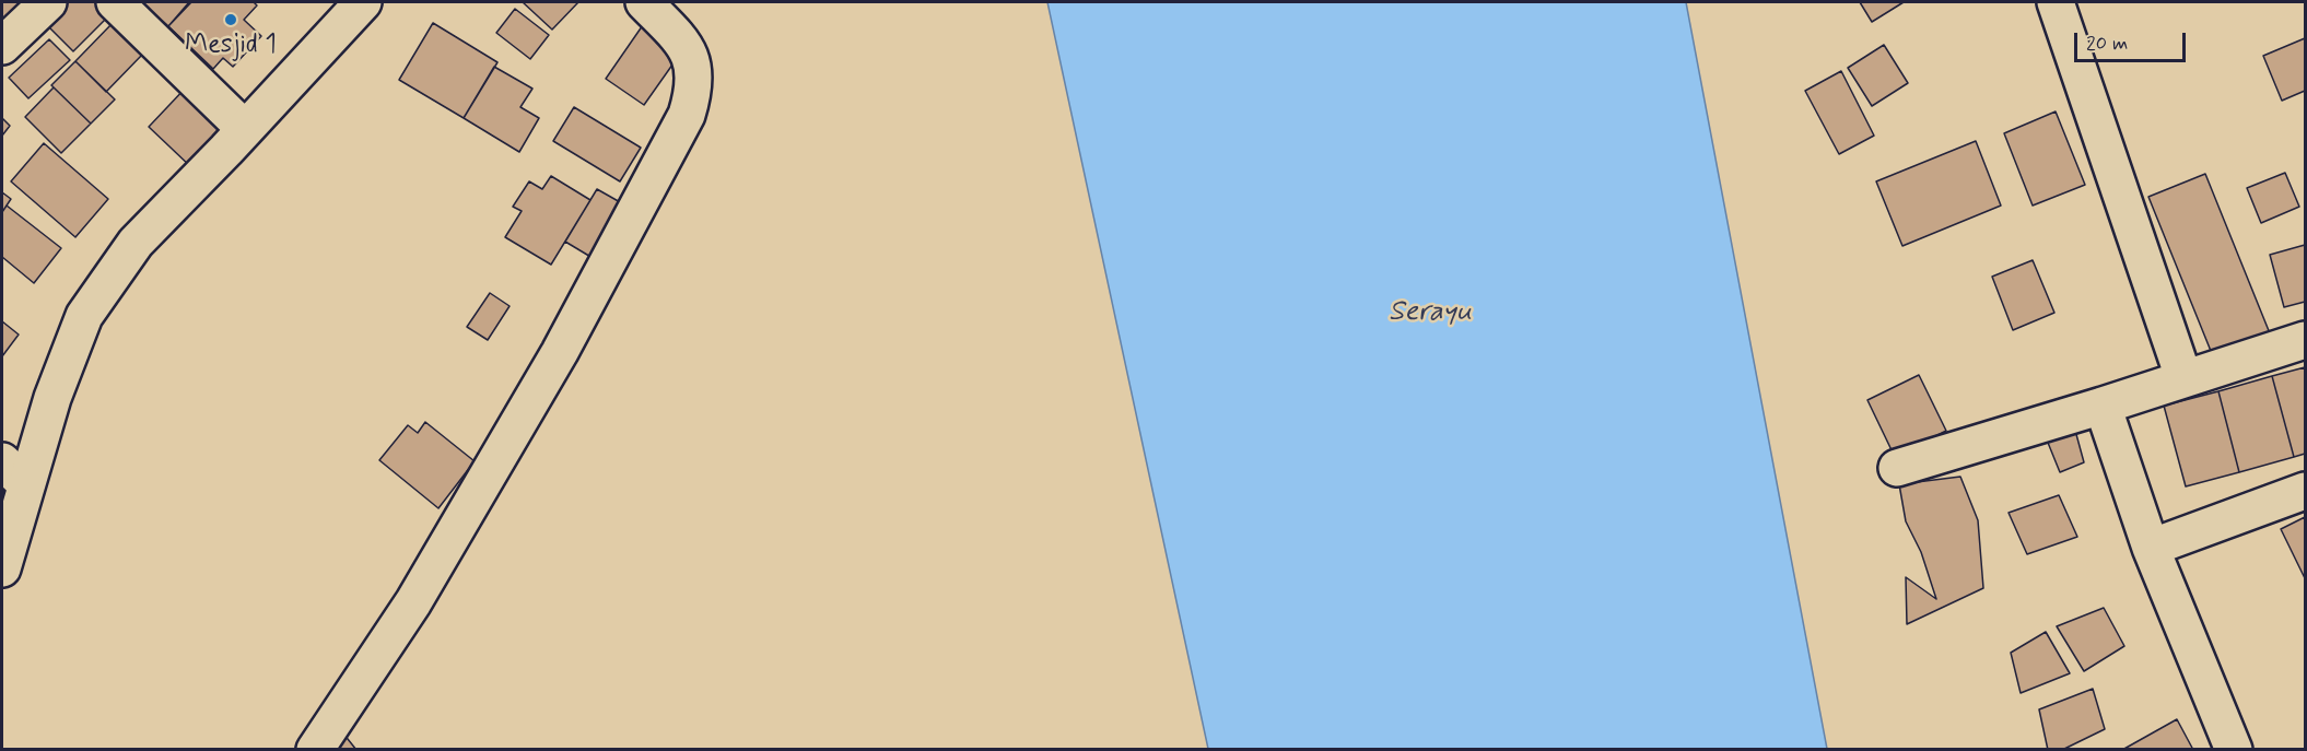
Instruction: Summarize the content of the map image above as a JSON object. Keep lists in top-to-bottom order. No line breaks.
{"water":["Serayu"],"places":["Mesjid 1"],"scale_bar":"20 m"}
